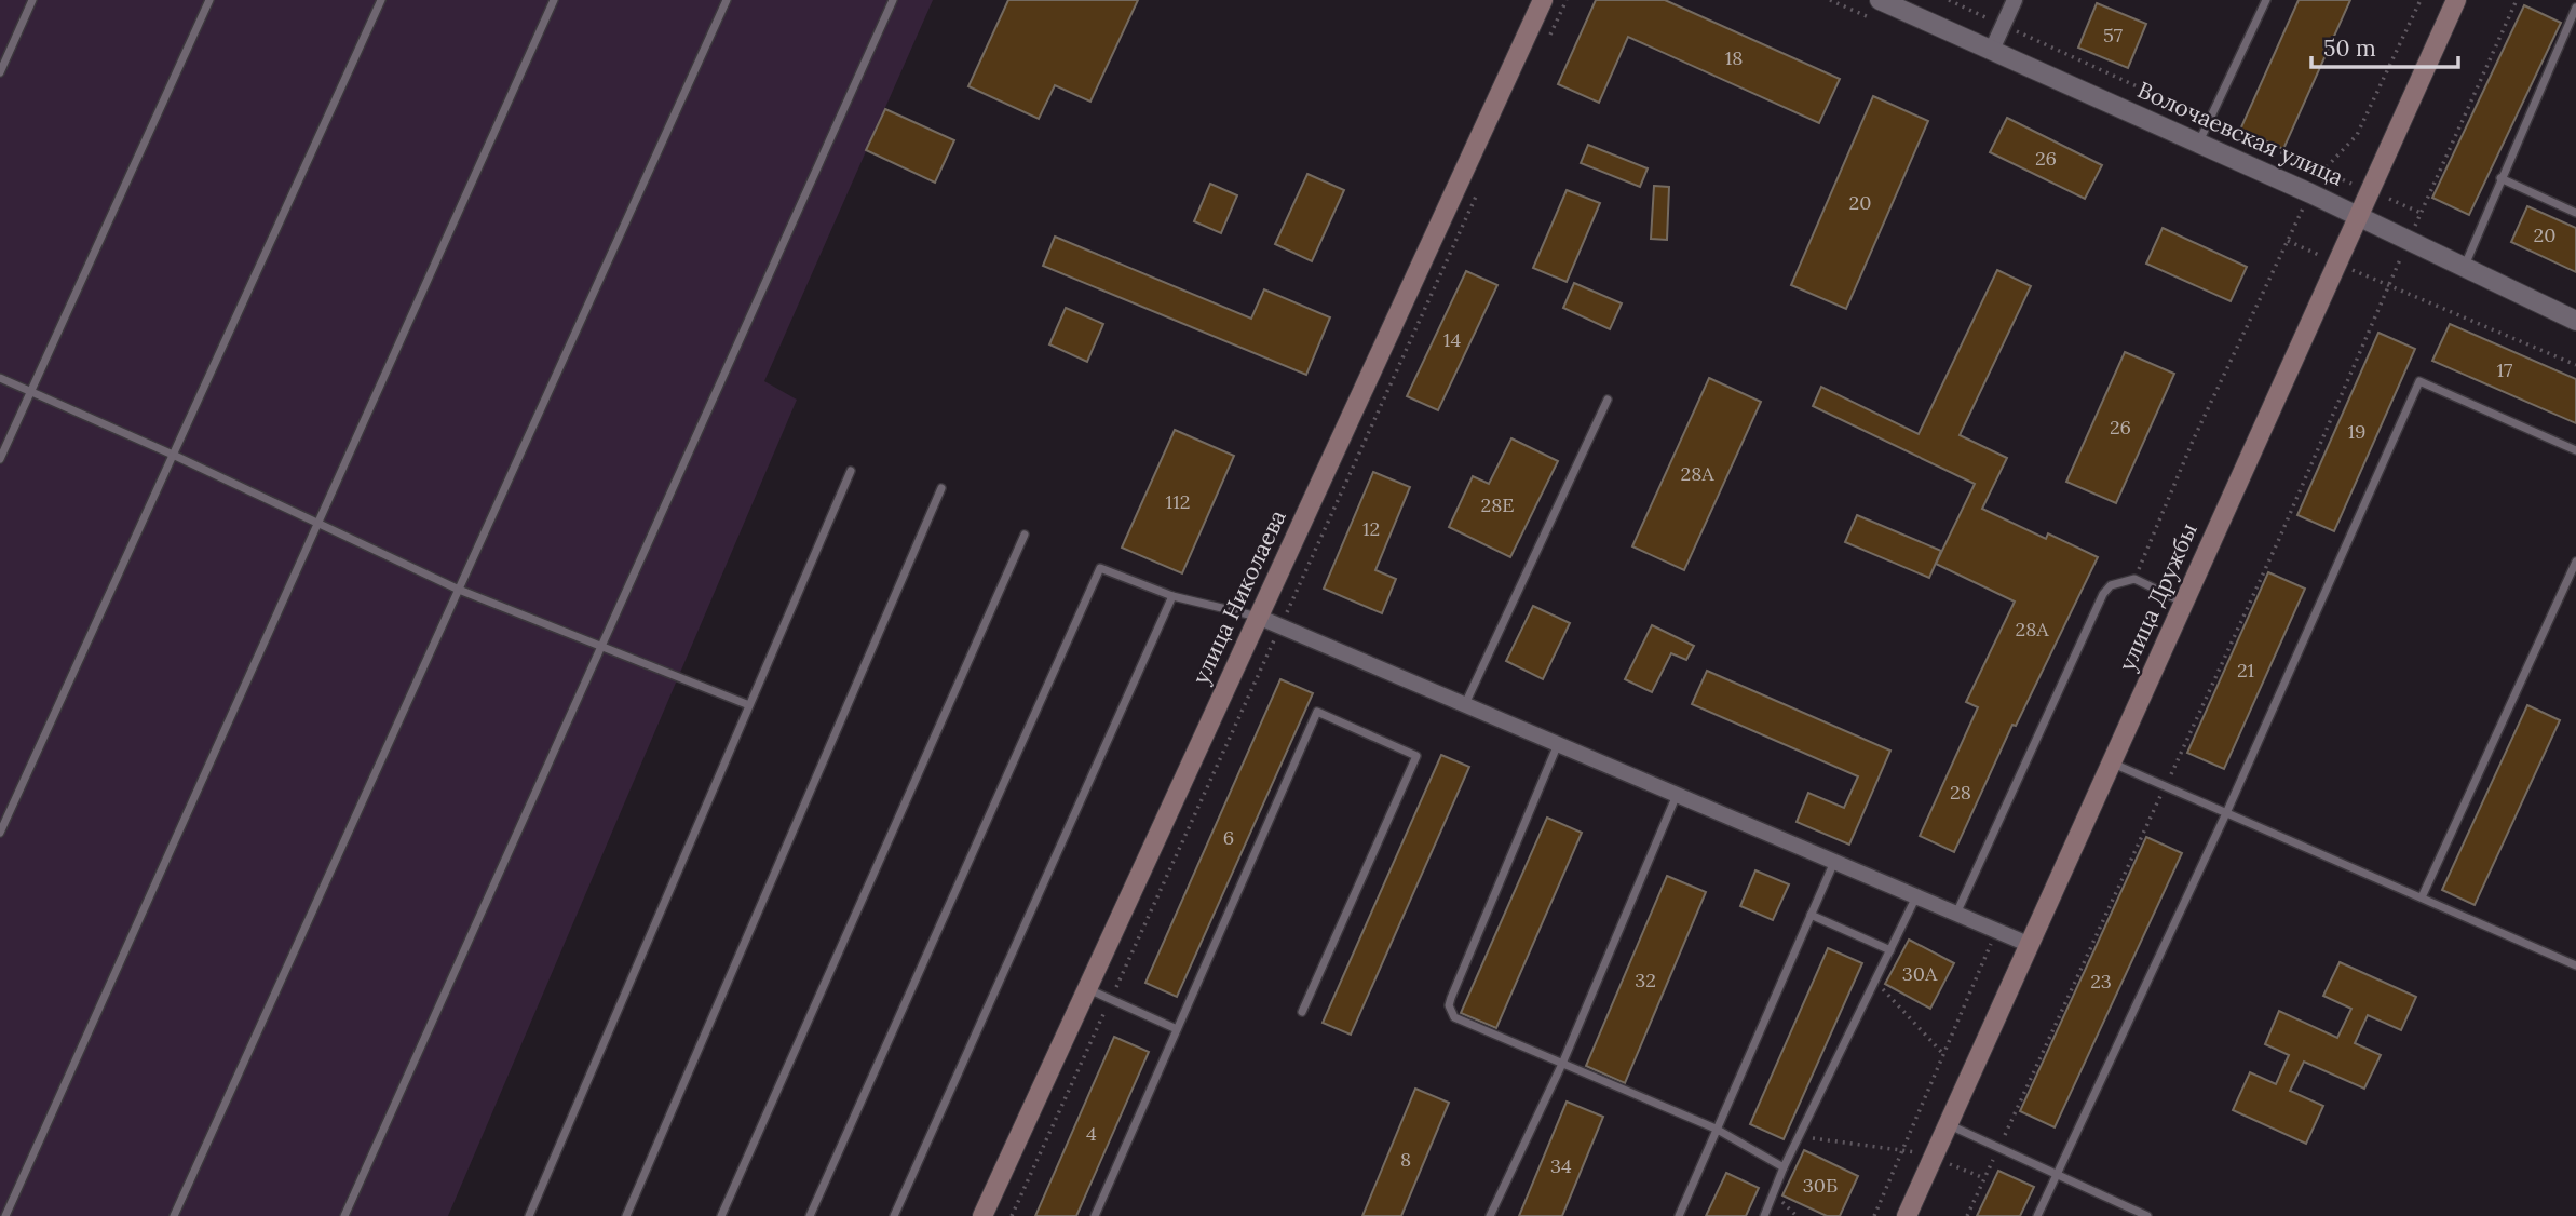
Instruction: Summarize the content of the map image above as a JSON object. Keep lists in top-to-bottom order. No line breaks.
{"streets":{"main road":["улица Николаева","улица Дружбы"],"street":["Волочаевская улица"]},"crossings":[["Волочаевская улица","улица Дружбы"]],"house_numbers":["57","18","26","20","20","14","17","26","19","28А","112","28Е","12","28А","21","28","6","30А","32","23","4","8","34","30Б"],"scale_bar":"50 m"}
